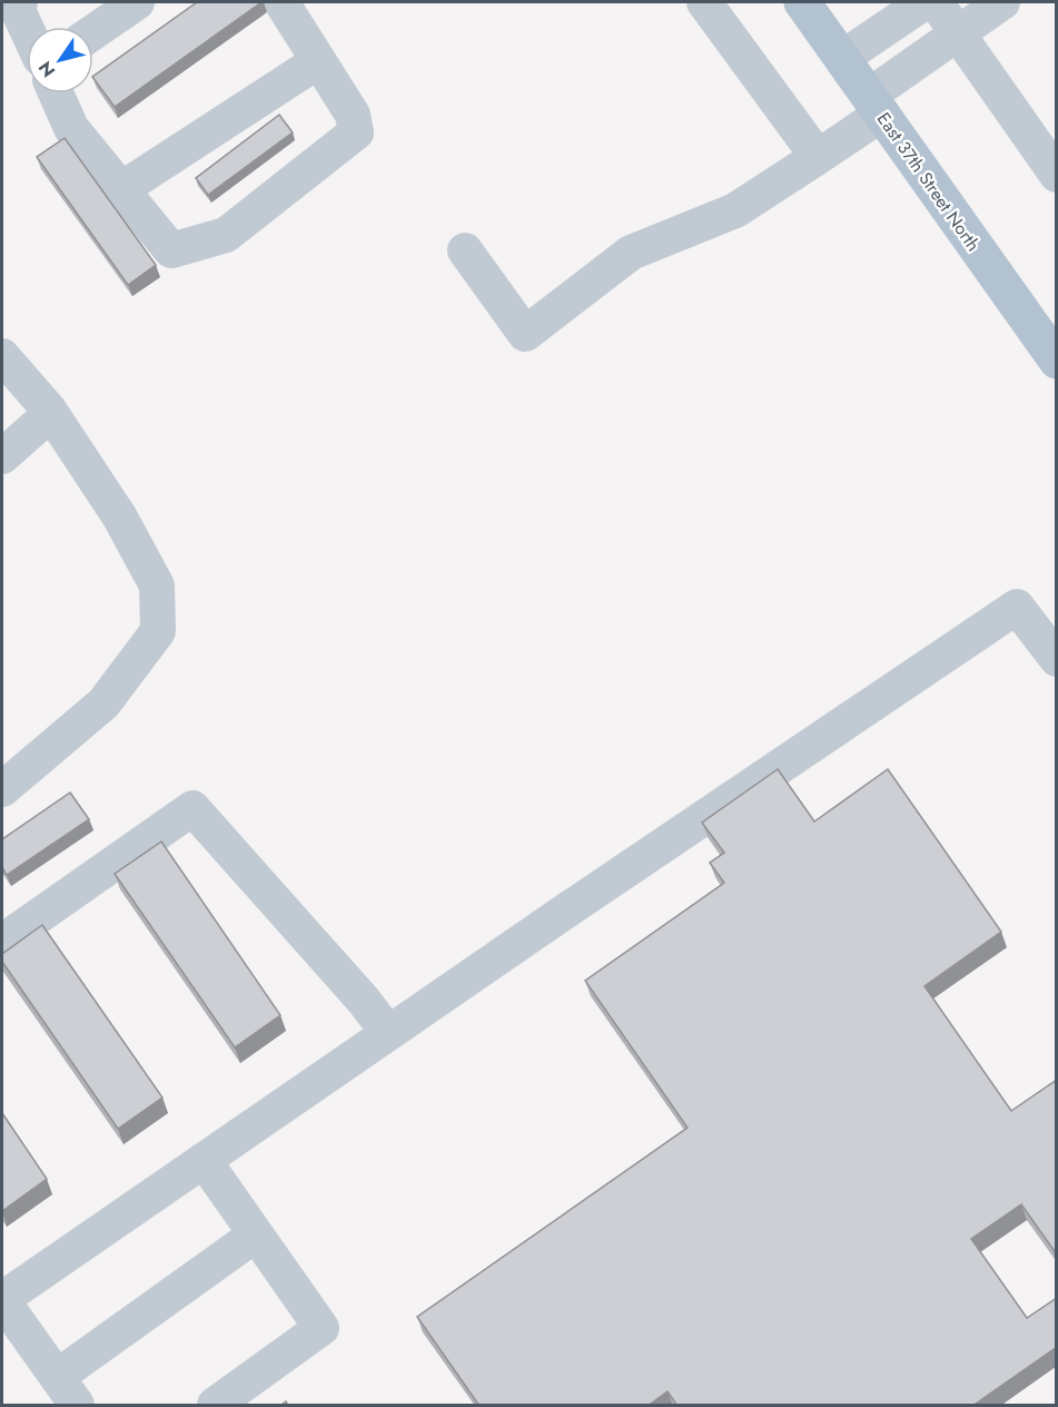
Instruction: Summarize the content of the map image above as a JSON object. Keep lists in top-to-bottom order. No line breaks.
{"streets":{"main road":["East 37th Street North"]},"north":"bottom left"}
